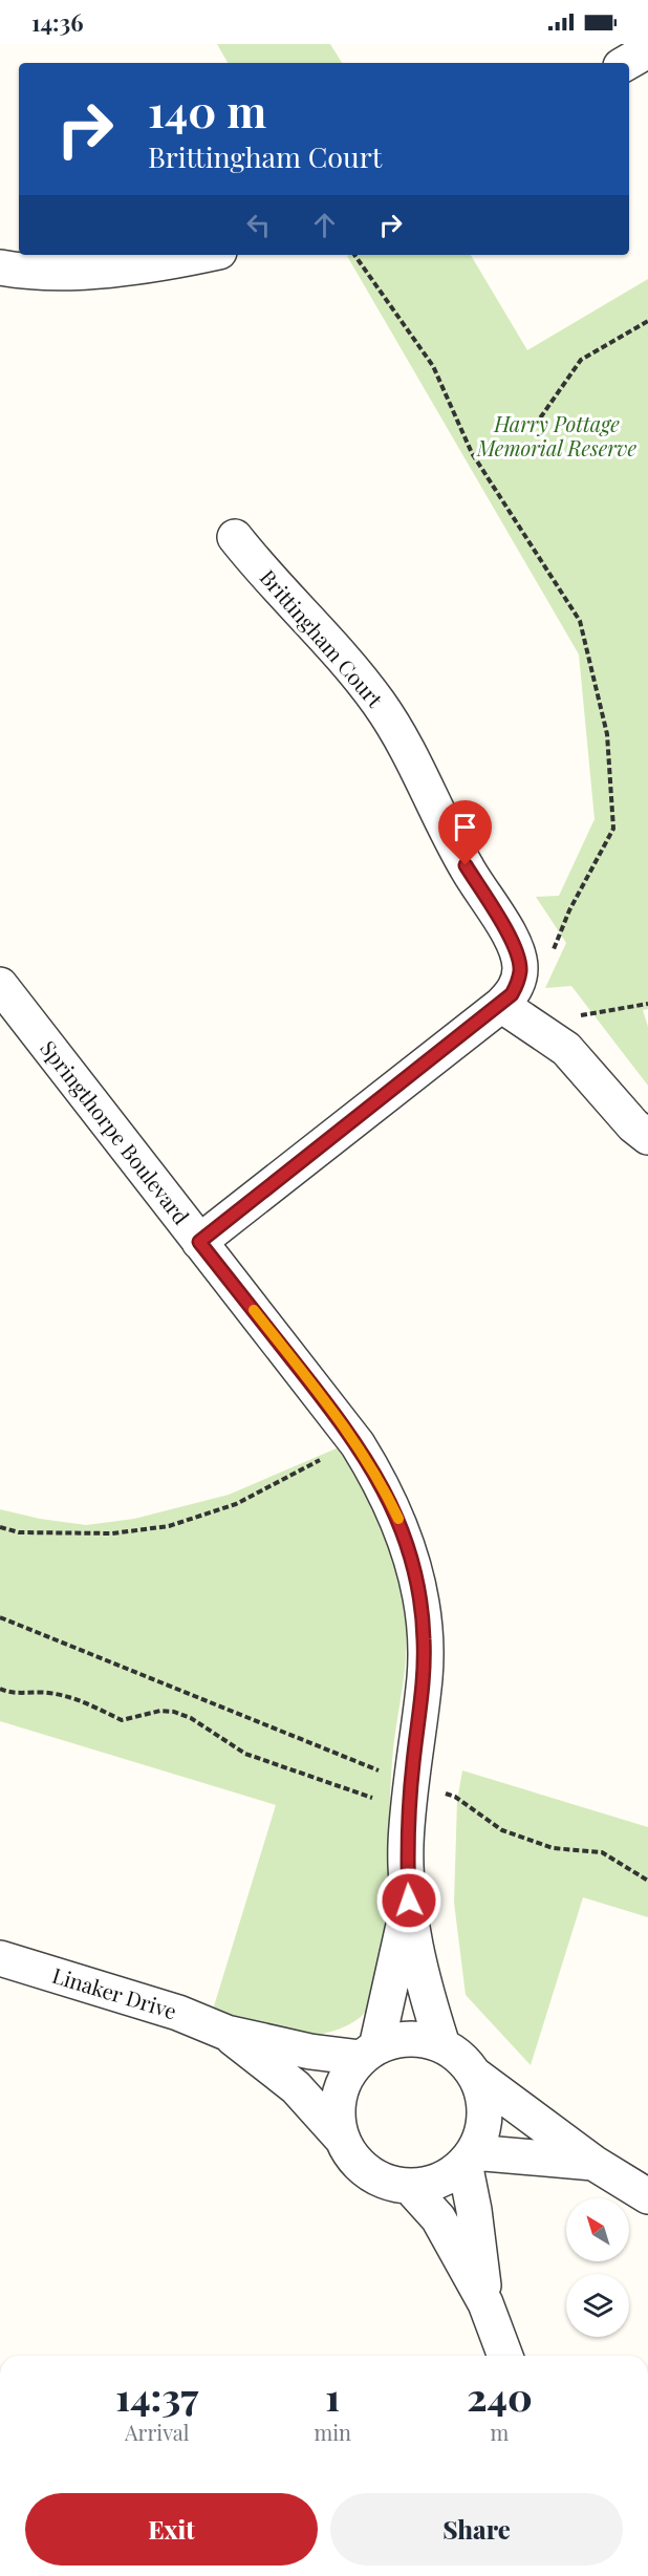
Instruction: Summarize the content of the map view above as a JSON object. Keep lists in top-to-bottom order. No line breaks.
{"streets":{"street":["Brittingham Court","Springthorpe Boulevard","Linaker Drive"]},"crossings":[["Brittingham Court","Springthorpe Boulevard"],["Springthorpe Boulevard","Linaker Drive"]],"parks":["Harry Pottage Memorial Reserve"],"north":"top left","page":{"status":"14:36","turn":["140 m","Brittingham Court"],"eta":["14:37","Arrival","1","min","240","m"],"buttons":["Exit","Share"]}}
